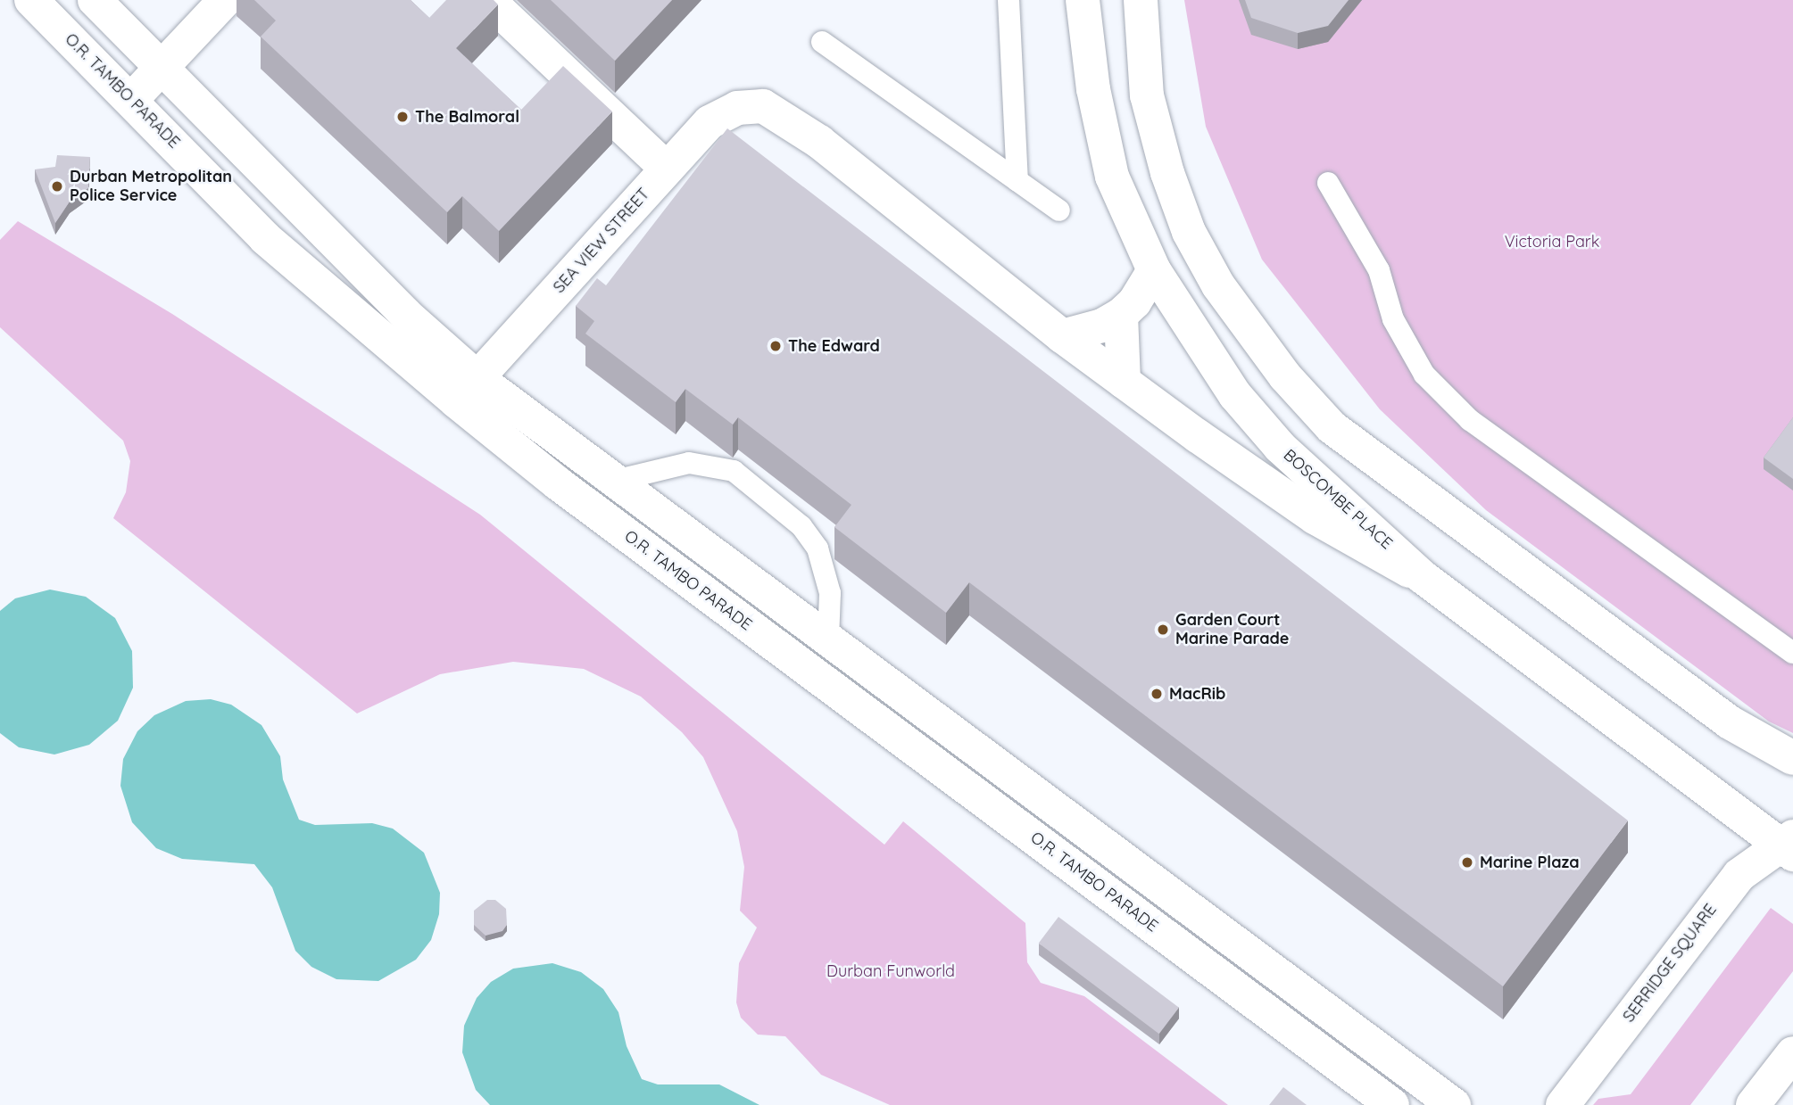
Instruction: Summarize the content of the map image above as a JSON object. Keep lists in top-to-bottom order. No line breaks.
{"streets":{"street":["O.R. TAMBO PARADE","SEA VIEW STREET","BOSCOMBE PLACE","SERRIDGE SQUARE"]},"crossings":[["O.R. TAMBO PARADE","SEA VIEW STREET"],["BOSCOMBE PLACE","SERRIDGE SQUARE"]],"parks":["Victoria Park","Durban Funworld"],"places":["The Balmoral","Durban Metropolitan Police Service","The Edward","Garden Court Marine Parade","MacRib","Marine Plaza"]}
